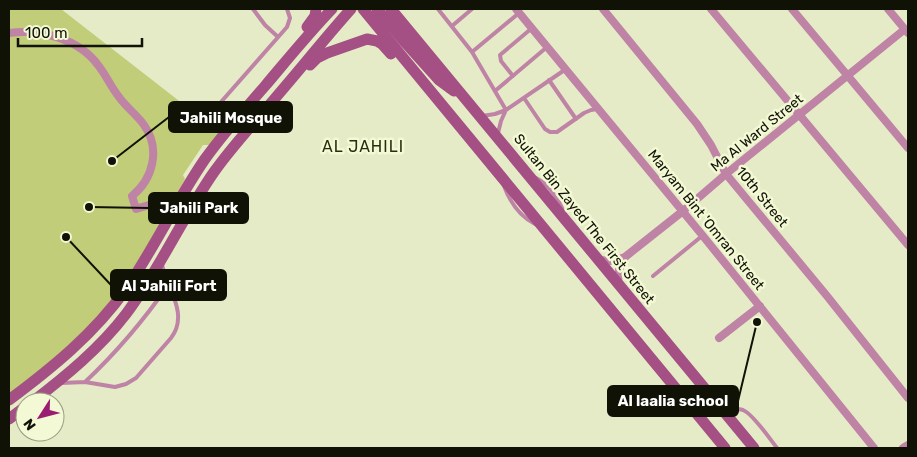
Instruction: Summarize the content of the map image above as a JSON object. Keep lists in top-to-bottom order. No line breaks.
{"streets":{"main road":["Sultan Bin Zayed The First Street"],"street":["Ma Al Ward Street","10th Street","Maryam Bint 'Omran Street"]},"crossings":[["Ma Al Ward Street","10th Street"],["Ma Al Ward Street","Maryam Bint 'Omran Street"]],"districts":["AL JAHILI"],"places":["Jahili Mosque","Jahili Park","Al Jahili Fort","Al laalia school"],"scale_bar":"100 m","north":"bottom left"}
